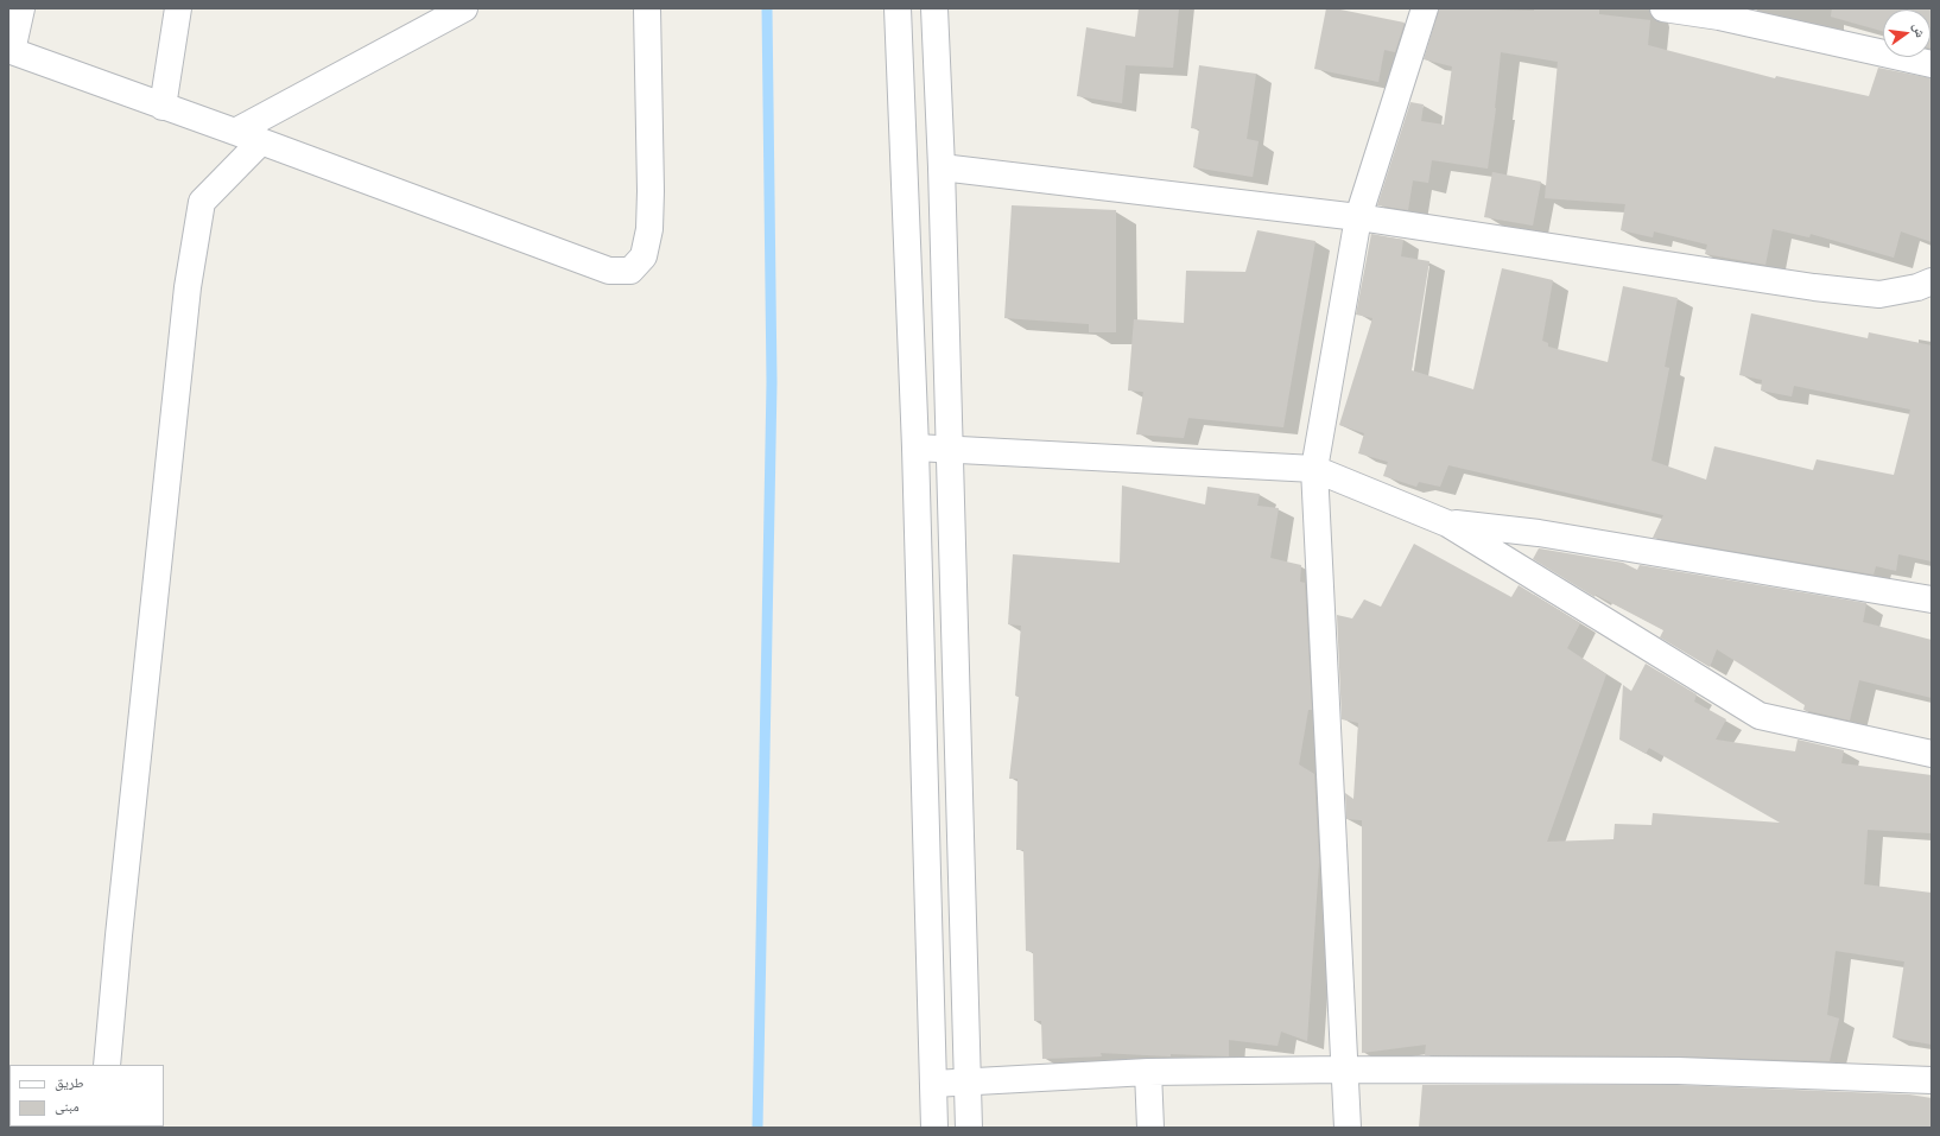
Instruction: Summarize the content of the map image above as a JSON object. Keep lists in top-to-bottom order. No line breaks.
{"legend":["طريق","مبنى"],"north":"right"}
